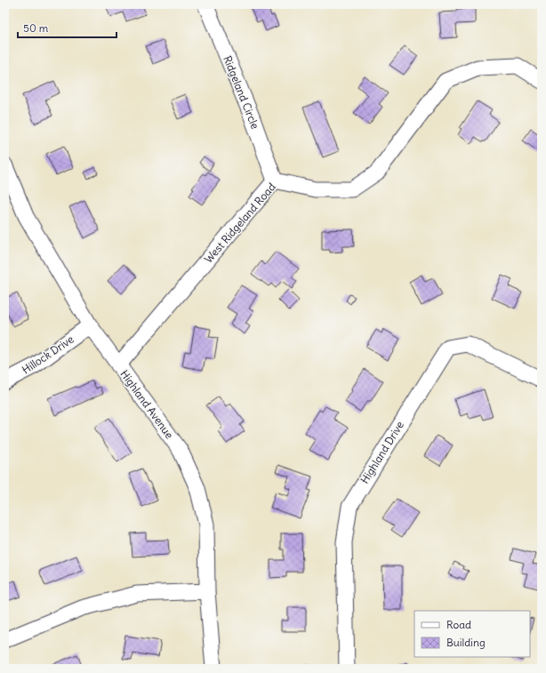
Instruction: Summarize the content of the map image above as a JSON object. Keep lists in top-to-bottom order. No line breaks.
{"streets":{"street":["Ridgeland Circle","West Ridgeland Road","Hillock Drive","Highland Avenue","Highland Drive"]},"crossings":[["Ridgeland Circle","West Ridgeland Road"],["West Ridgeland Road","Highland Avenue"],["Hillock Drive","Highland Avenue"]],"legend":["Road","Building"],"scale_bar":"50 m"}
